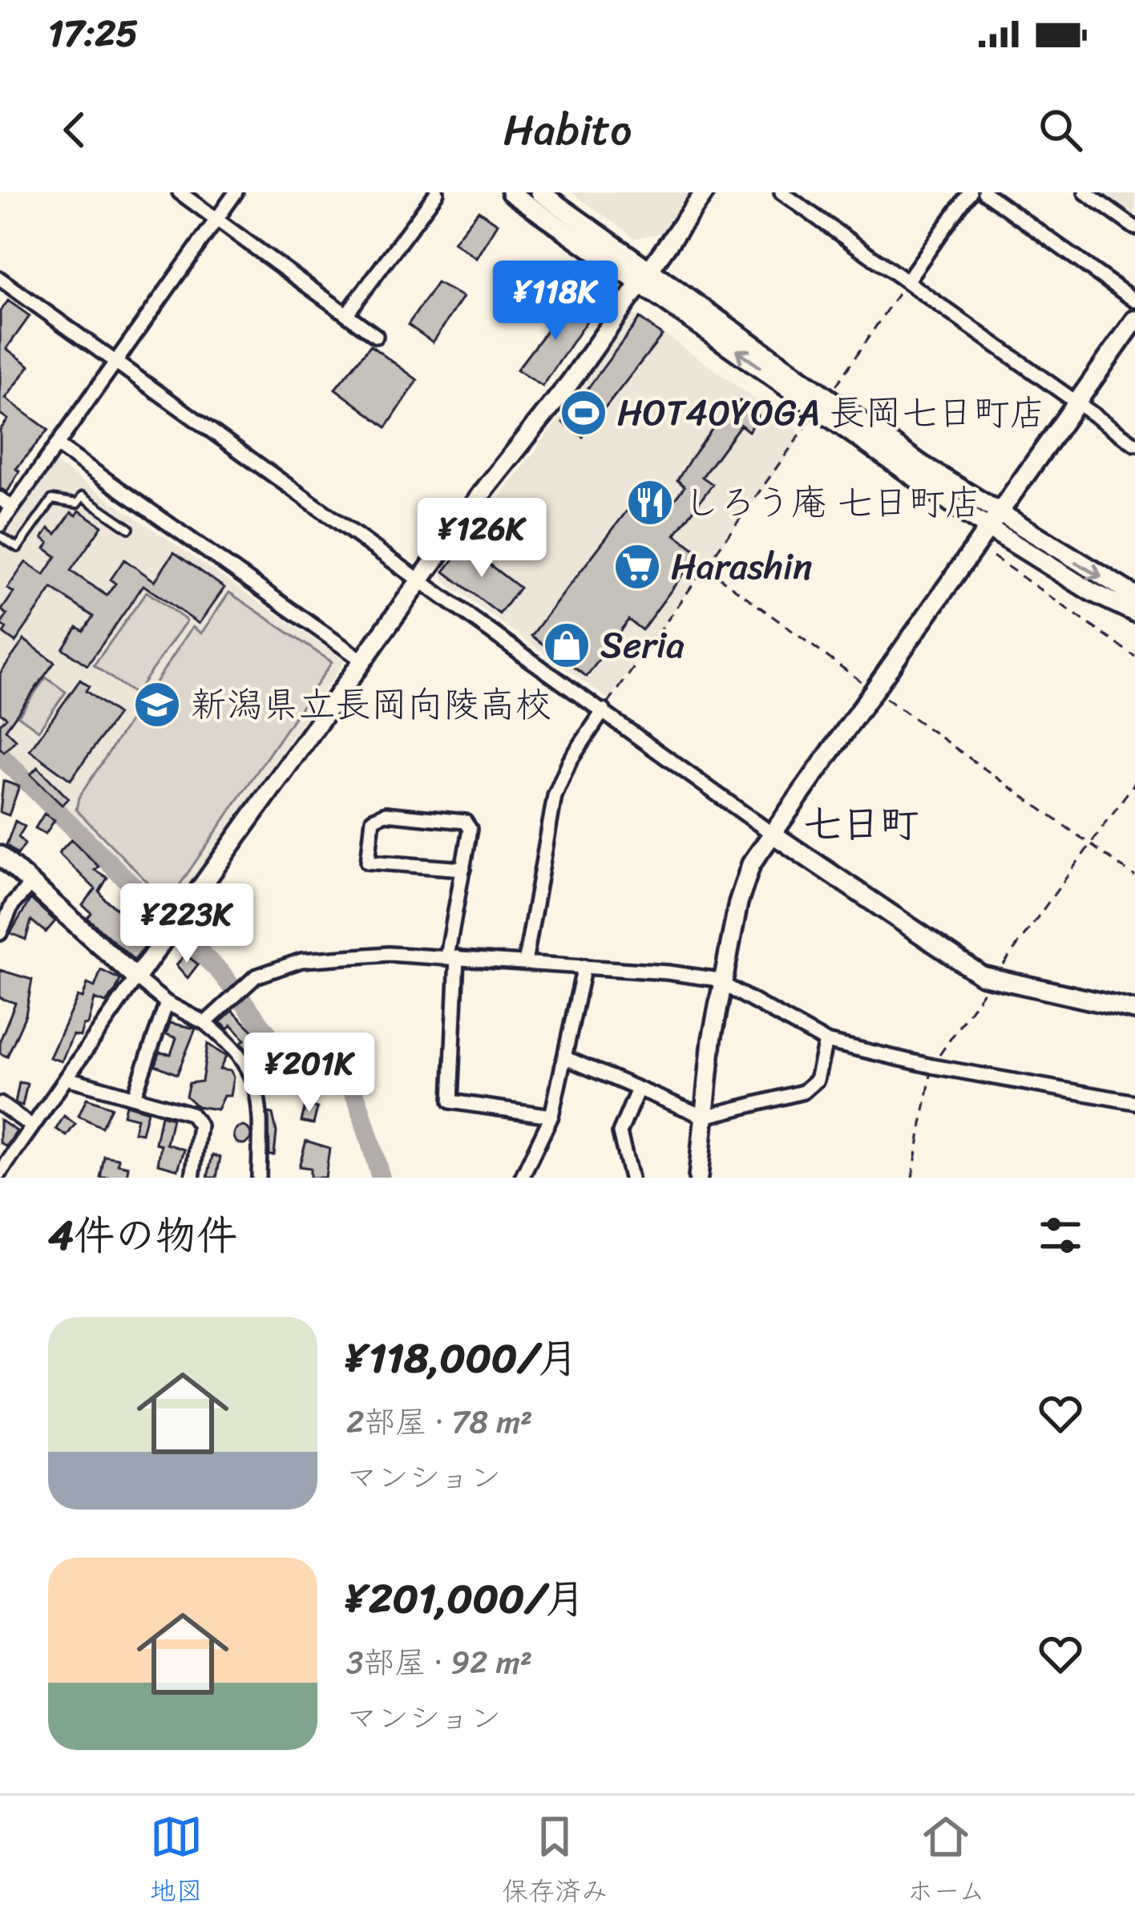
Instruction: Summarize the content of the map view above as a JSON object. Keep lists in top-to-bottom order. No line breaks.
{"districts":["七日町"],"places":{"sports":["HOT40YOGA 長岡七日町店"],"restaurant":["しろう庵 七日町店"],"supermarket":["Harashin"],"shop":["Seria"],"school or university":["新潟県立長岡向陵高校"]},"page":{"status":"17:25","header":"Habito","price":["¥118K","¥126K","¥223K","¥201K"],"heading":"4件の物件","list":[{"name":"¥118,000/月","note":"2部屋 · 78 m² · マンション"},{"name":"¥201,000/月","note":"3部屋 · 92 m² · マンション"}],"tabs":["地図","保存済み","ホーム"]}}
